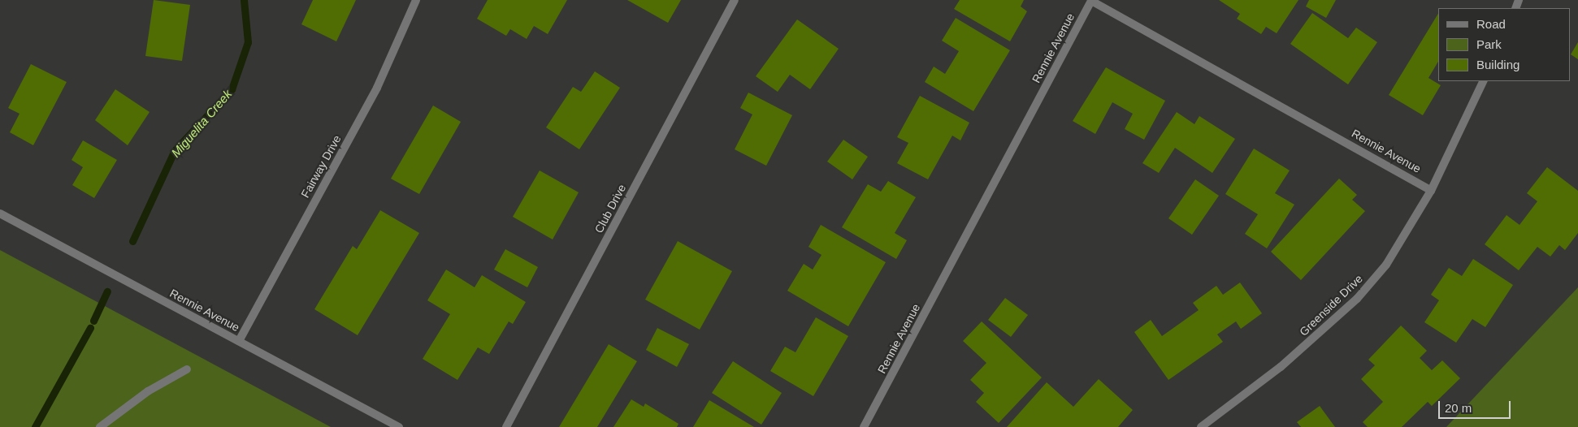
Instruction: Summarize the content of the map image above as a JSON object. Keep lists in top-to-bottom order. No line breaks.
{"streets":{"street":["Rennie Avenue","Fairway Drive","Club Drive","Greenside Drive"]},"crossings":[["Rennie Avenue","Fairway Drive"],["Rennie Avenue","Greenside Drive"]],"water":["Miguelita Creek"],"legend":["Road","Park","Building"],"scale_bar":"20 m"}
